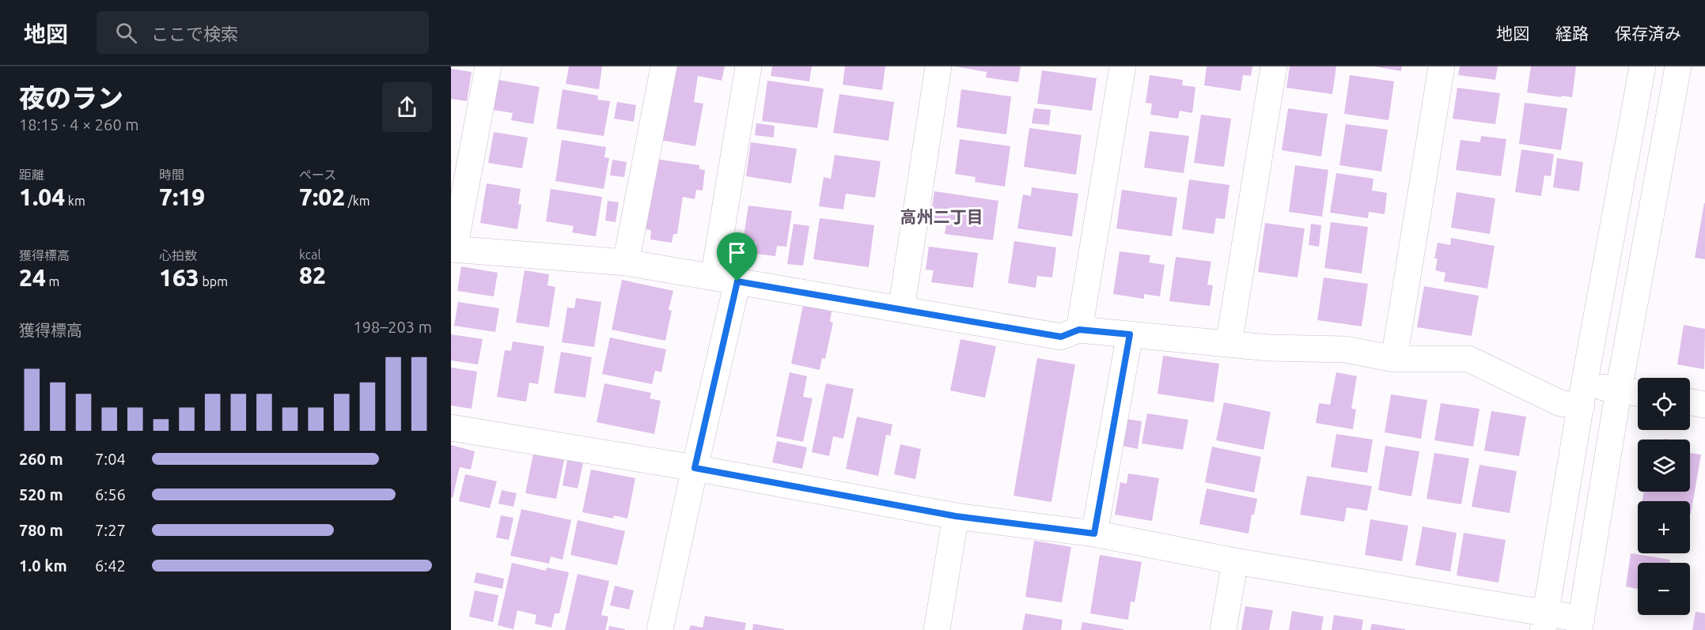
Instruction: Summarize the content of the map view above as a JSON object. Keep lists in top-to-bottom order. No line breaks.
{"districts":["高州二丁目"],"page":{"header":"地図","search":"ここで検索","nav":["地図","経路","保存済み"],"heading":["夜のラン","18:15 · 4 × 260 m"],"stats":[["距離","1.04 km"],["時間","7:19"],["ペース","7:02 /km"],["獲得標高","24 m"],["心拍数","163 bpm"],["kcal","82"]],"chart":["獲得標高","198–203 m"],"map_buttons":["+","−"],"list":[{"name":"260 m","note":"7:04"},{"name":"520 m","note":"6:56"},{"name":"780 m","note":"7:27"},{"name":"1.0 km","note":"6:42"}]}}
